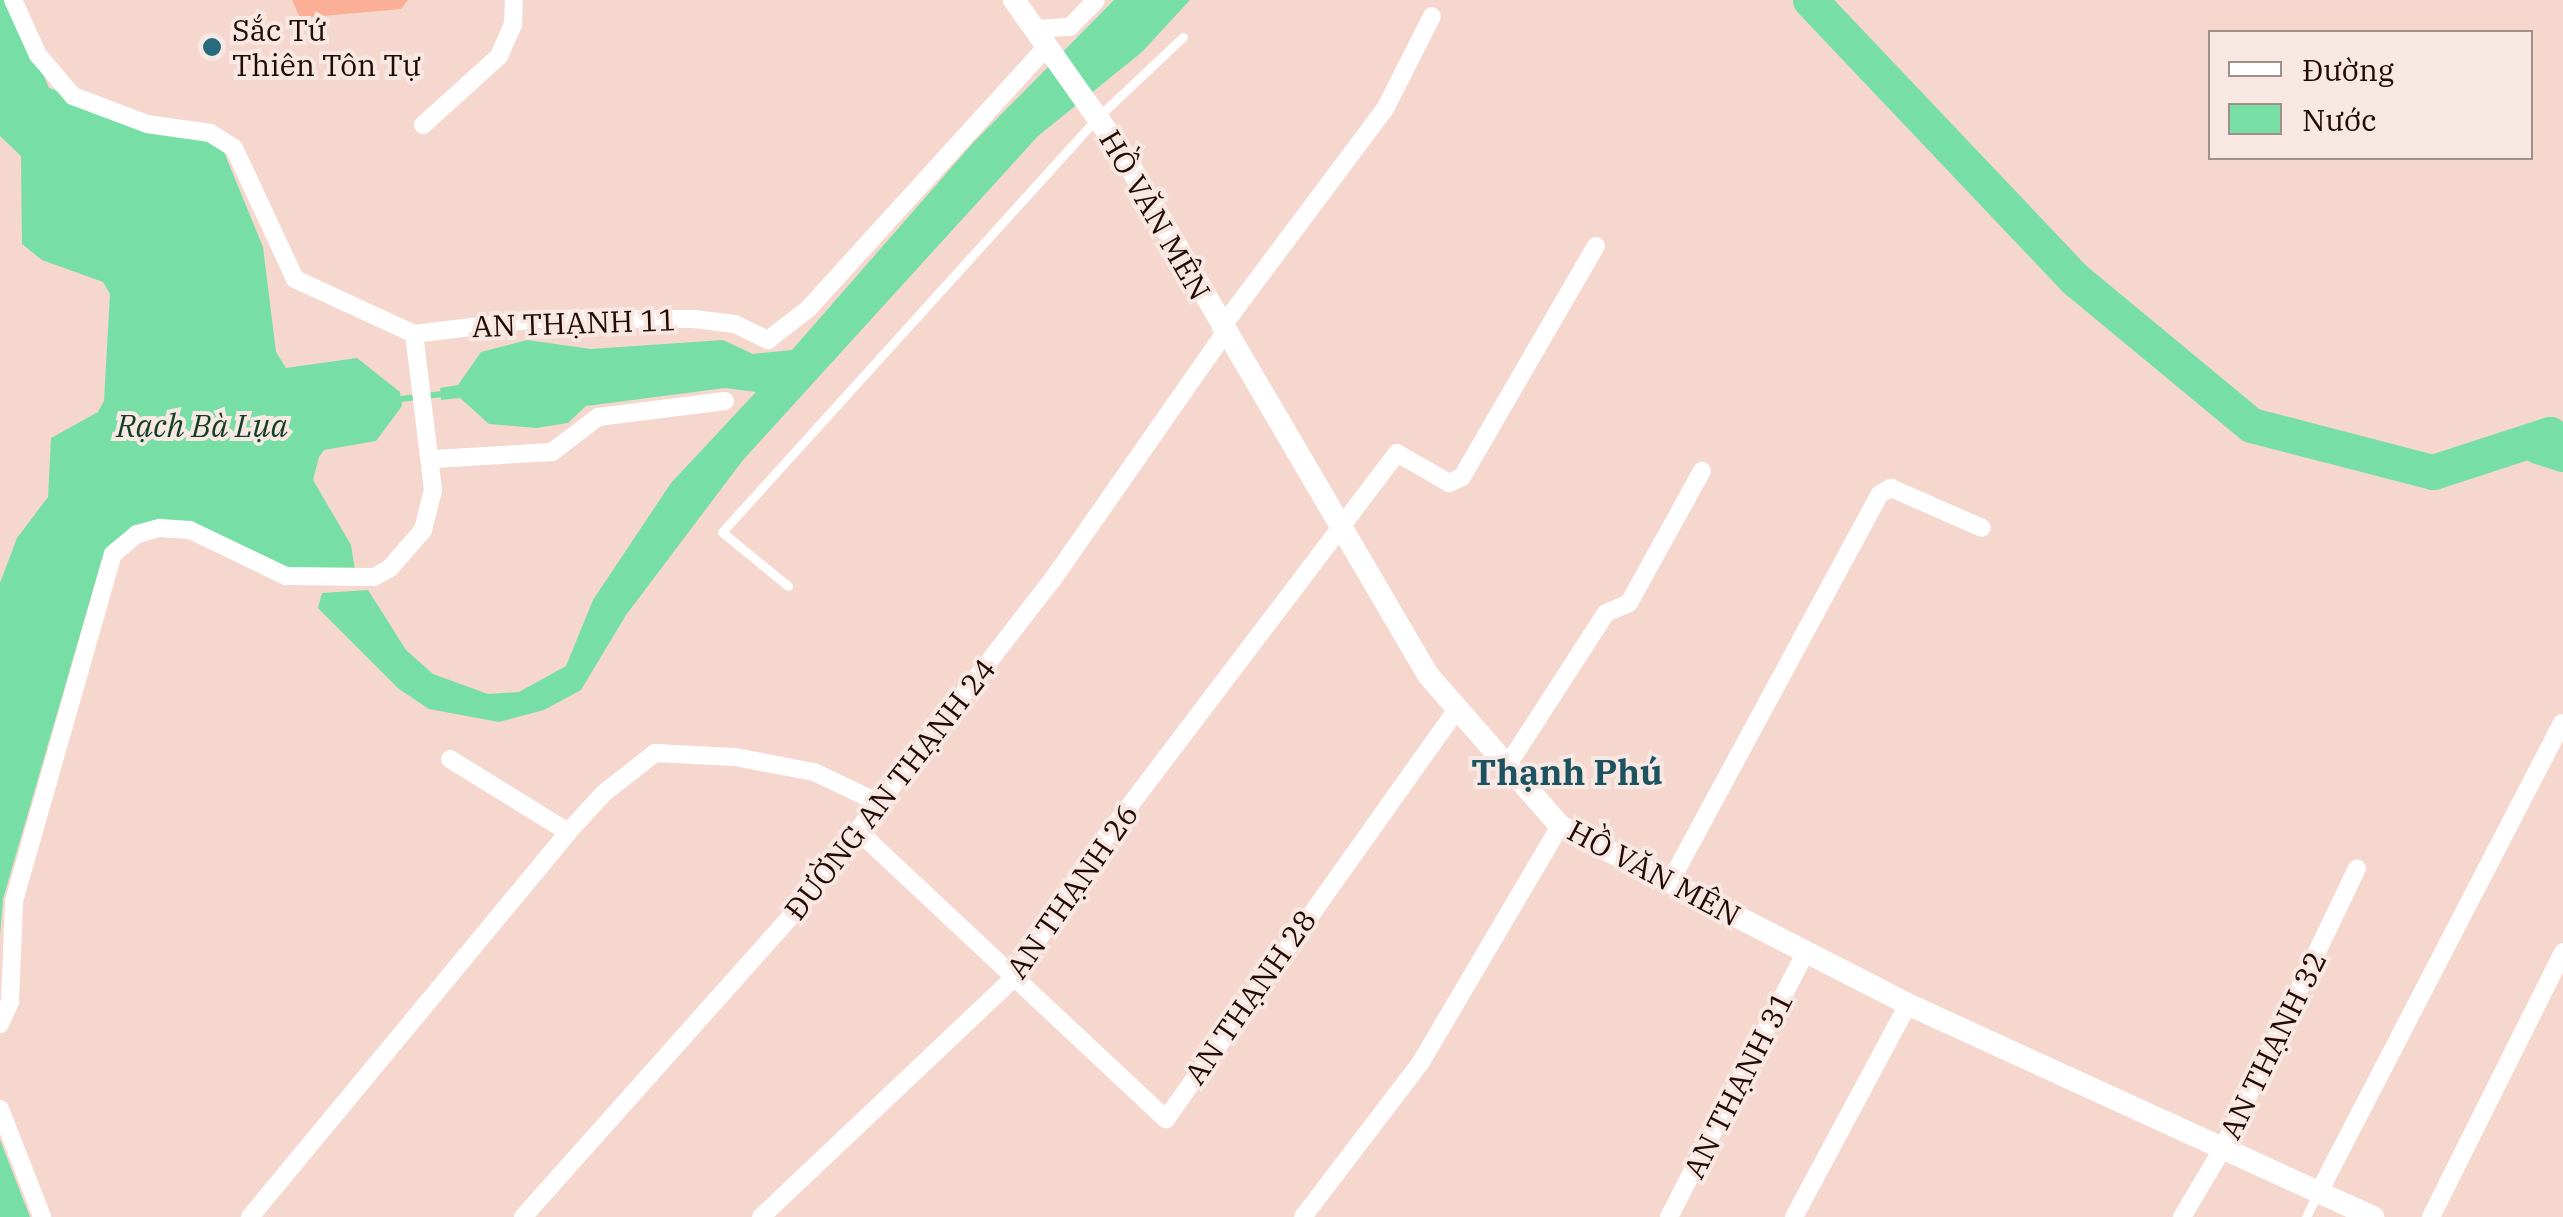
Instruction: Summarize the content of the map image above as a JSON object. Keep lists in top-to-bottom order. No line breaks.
{"streets":{"street":["HỒ VĂN MÊN","AN THẠNH 11","ĐƯỜNG AN THẠNH 24","AN THẠNH 26","AN THẠNH 28","AN THẠNH 32","AN THẠNH 31"]},"crossings":[["HỒ VĂN MÊN","AN THẠNH 11"],["HỒ VĂN MÊN","ĐƯỜNG AN THẠNH 24"],["HỒ VĂN MÊN","AN THẠNH 26"],["HỒ VĂN MÊN","AN THẠNH 28"],["HỒ VĂN MÊN","AN THẠNH 32"],["HỒ VĂN MÊN","AN THẠNH 31"],["AN THẠNH 26","AN THẠNH 28"]],"districts":["Thạnh Phú"],"water":["Rạch Bà Lụa"],"places":["Sắc Tứ Thiên Tôn Tự"],"legend":["Đường","Nước"]}
